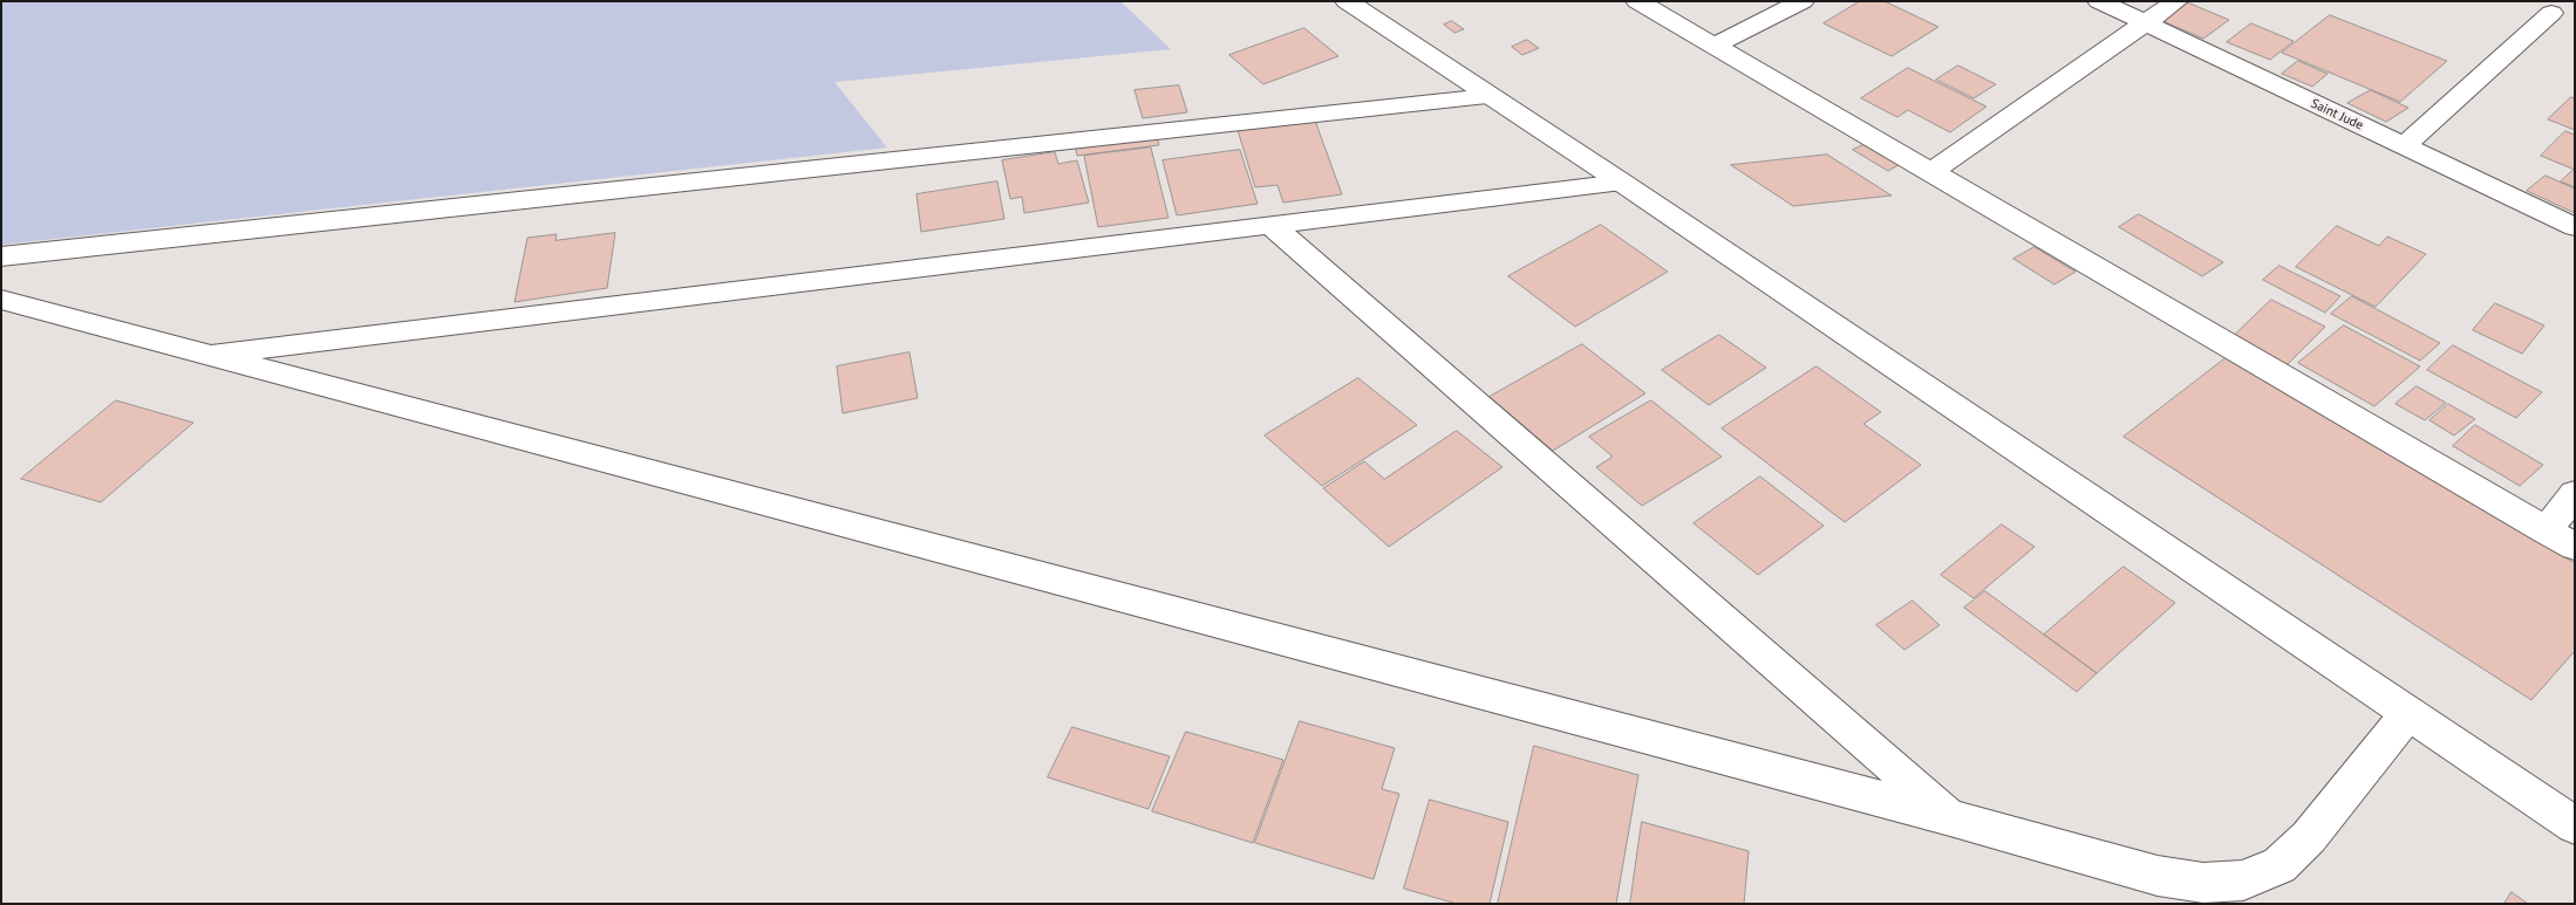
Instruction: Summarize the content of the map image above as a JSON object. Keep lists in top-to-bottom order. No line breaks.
{"streets":{"street":["Saint Jude"]}}
